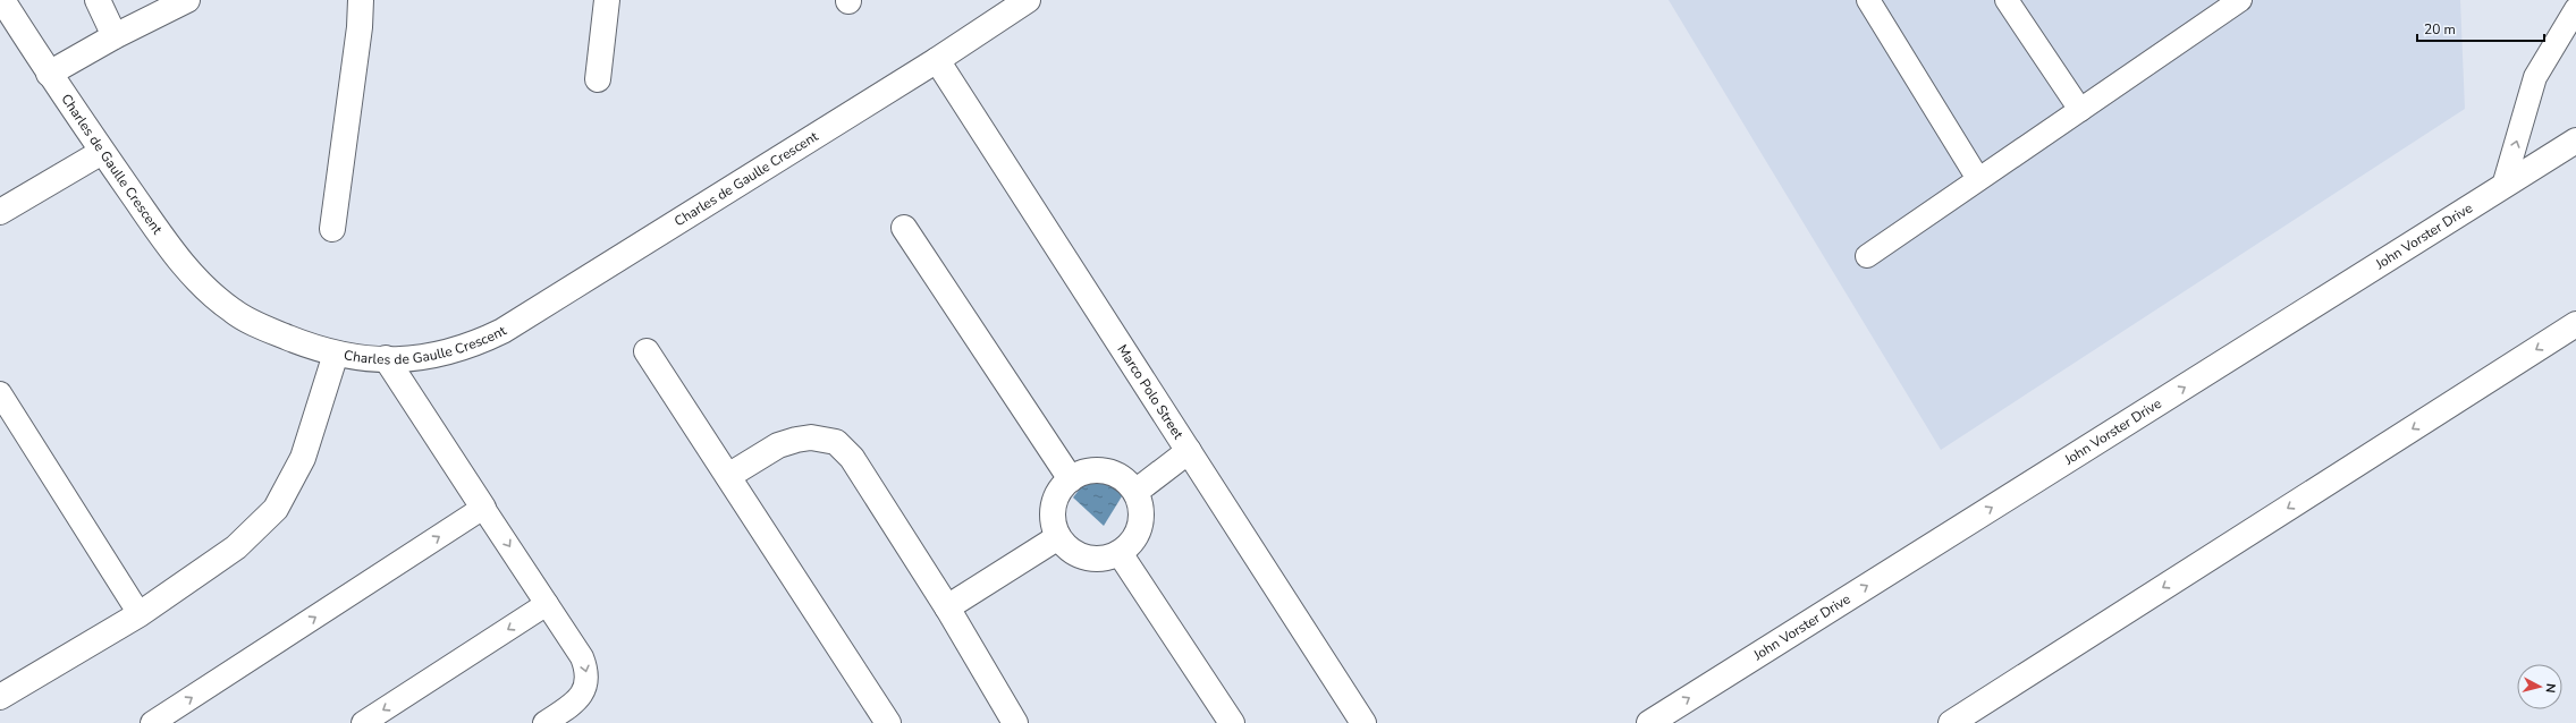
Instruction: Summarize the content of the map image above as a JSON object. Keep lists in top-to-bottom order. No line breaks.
{"streets":{"street":["Charles de Gaulle Crescent","John Vorster Drive","Marco Polo Street"]},"crossings":[["Charles de Gaulle Crescent","Marco Polo Street"]],"scale_bar":"20 m","north":"right"}
